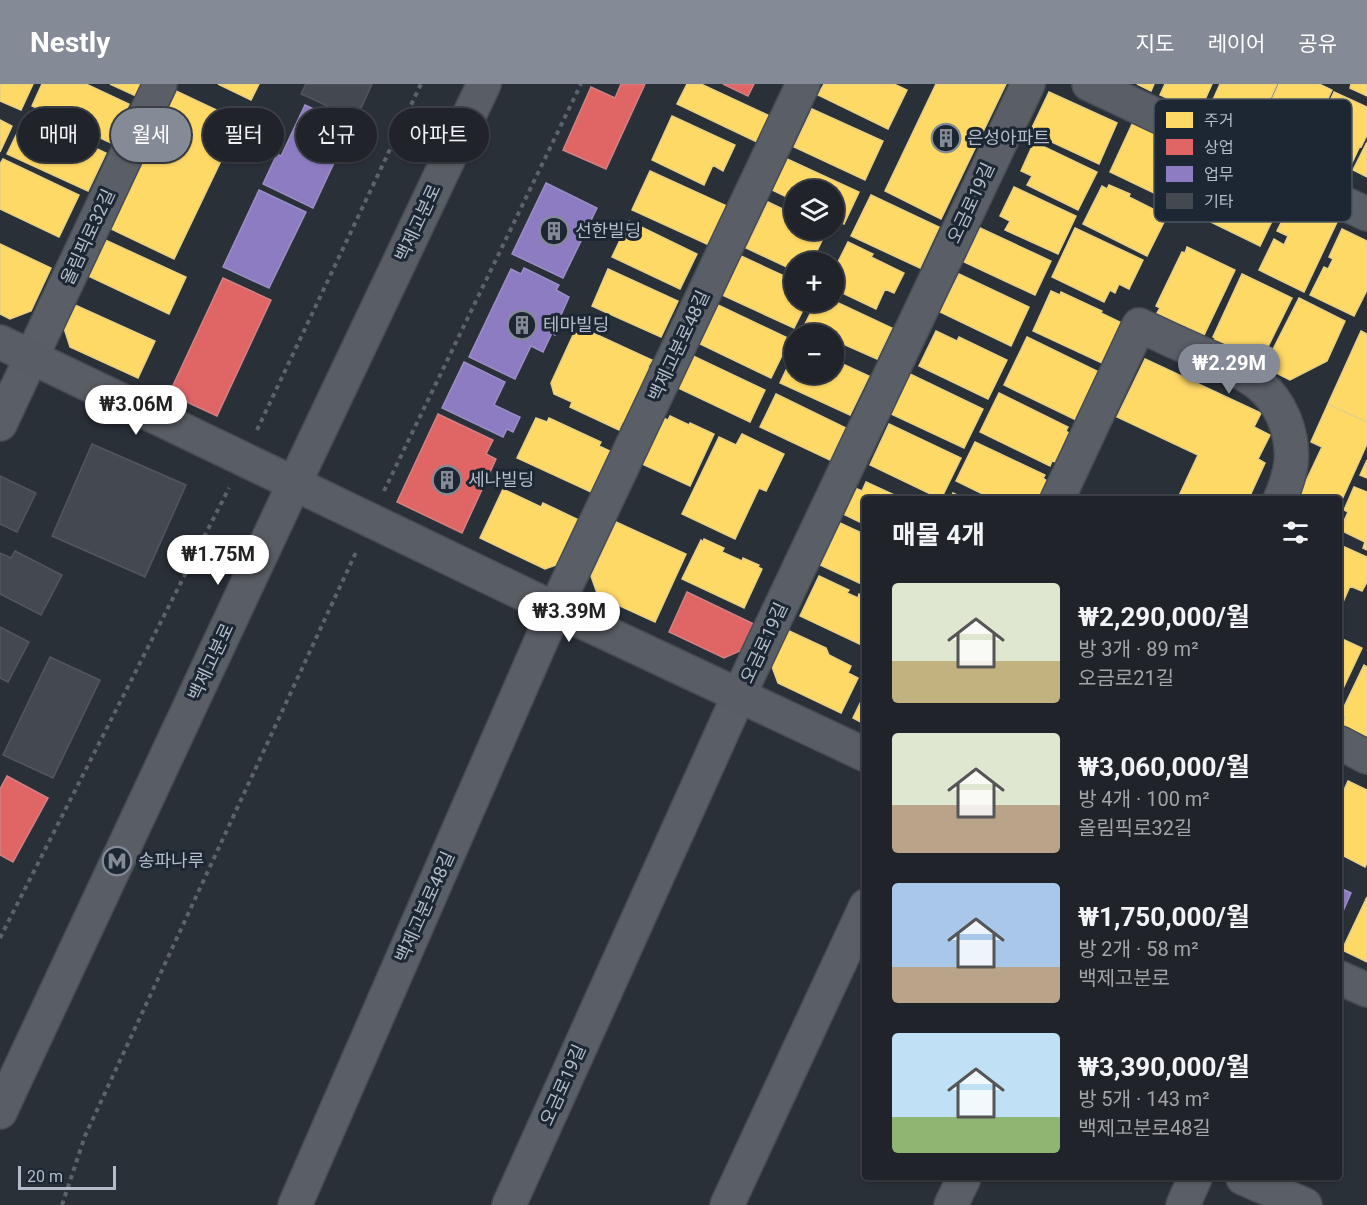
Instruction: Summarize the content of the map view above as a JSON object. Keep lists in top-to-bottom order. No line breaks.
{"streets":{"main road":["백제고분로"],"street":["오금로19길","올림픽로32길","백제고분로48길"]},"places":{"building":["은성아파트","선한빌딩","테마빌딩","세나빌딩"],"metro station":["송파나루"]},"legend":["주거","상업","업무","기타"],"scale_bar":"20 m","page":{"header":"Nestly","nav":["지도","레이어","공유"],"chip":["매매","월세","필터","신규","아파트"],"map_buttons":["+","−"],"price":["₩2.29M","₩3.06M","₩1.75M","₩3.39M"],"heading":"매물 4개","list":[{"name":"₩2,290,000/월","note":"방 3개 · 89 m² · 오금로21길"},{"name":"₩3,060,000/월","note":"방 4개 · 100 m² · 올림픽로32길"},{"name":"₩1,750,000/월","note":"방 2개 · 58 m² · 백제고분로"},{"name":"₩3,390,000/월","note":"방 5개 · 143 m² · 백제고분로48길"}],"scale":"20 m"}}
